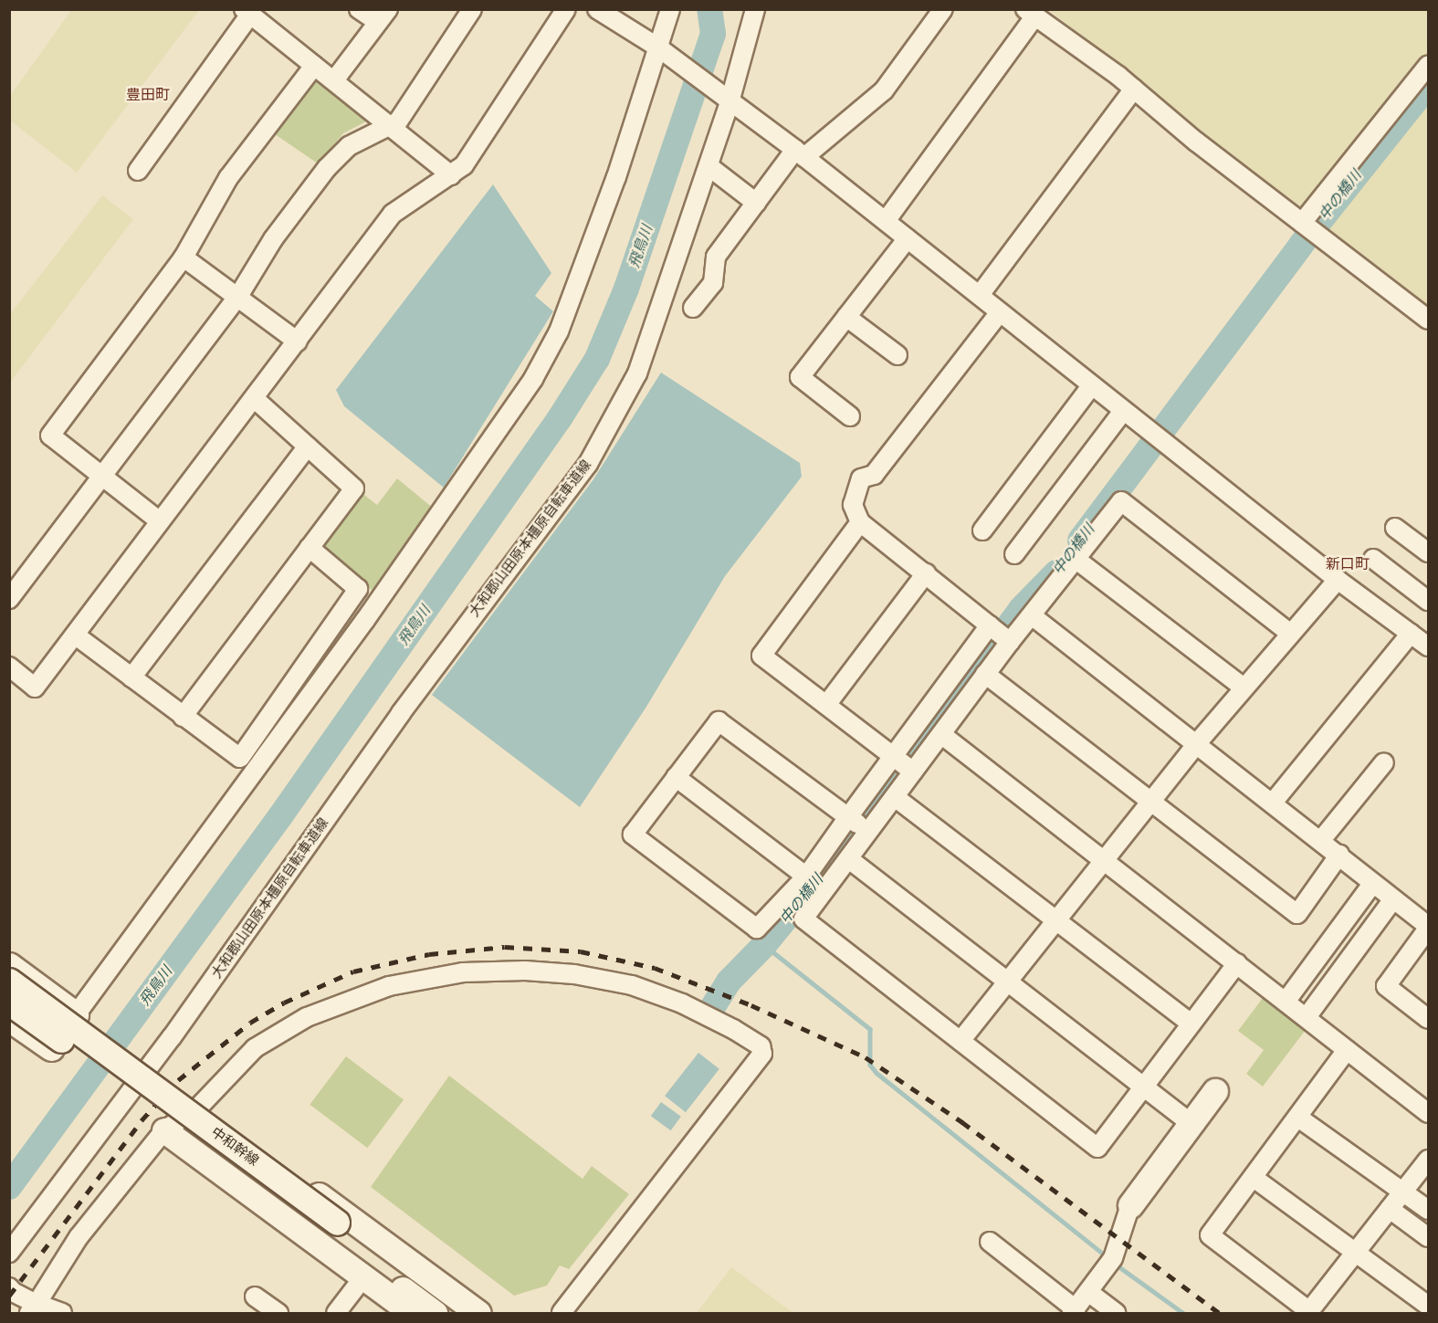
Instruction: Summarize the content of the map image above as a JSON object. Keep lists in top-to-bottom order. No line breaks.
{"streets":{"main road":["中和幹線"],"street":["大和郡山田原本橿原自転車道線"]},"districts":["豊田町","新口町"],"water":["中の橋川","飛鳥川"]}
